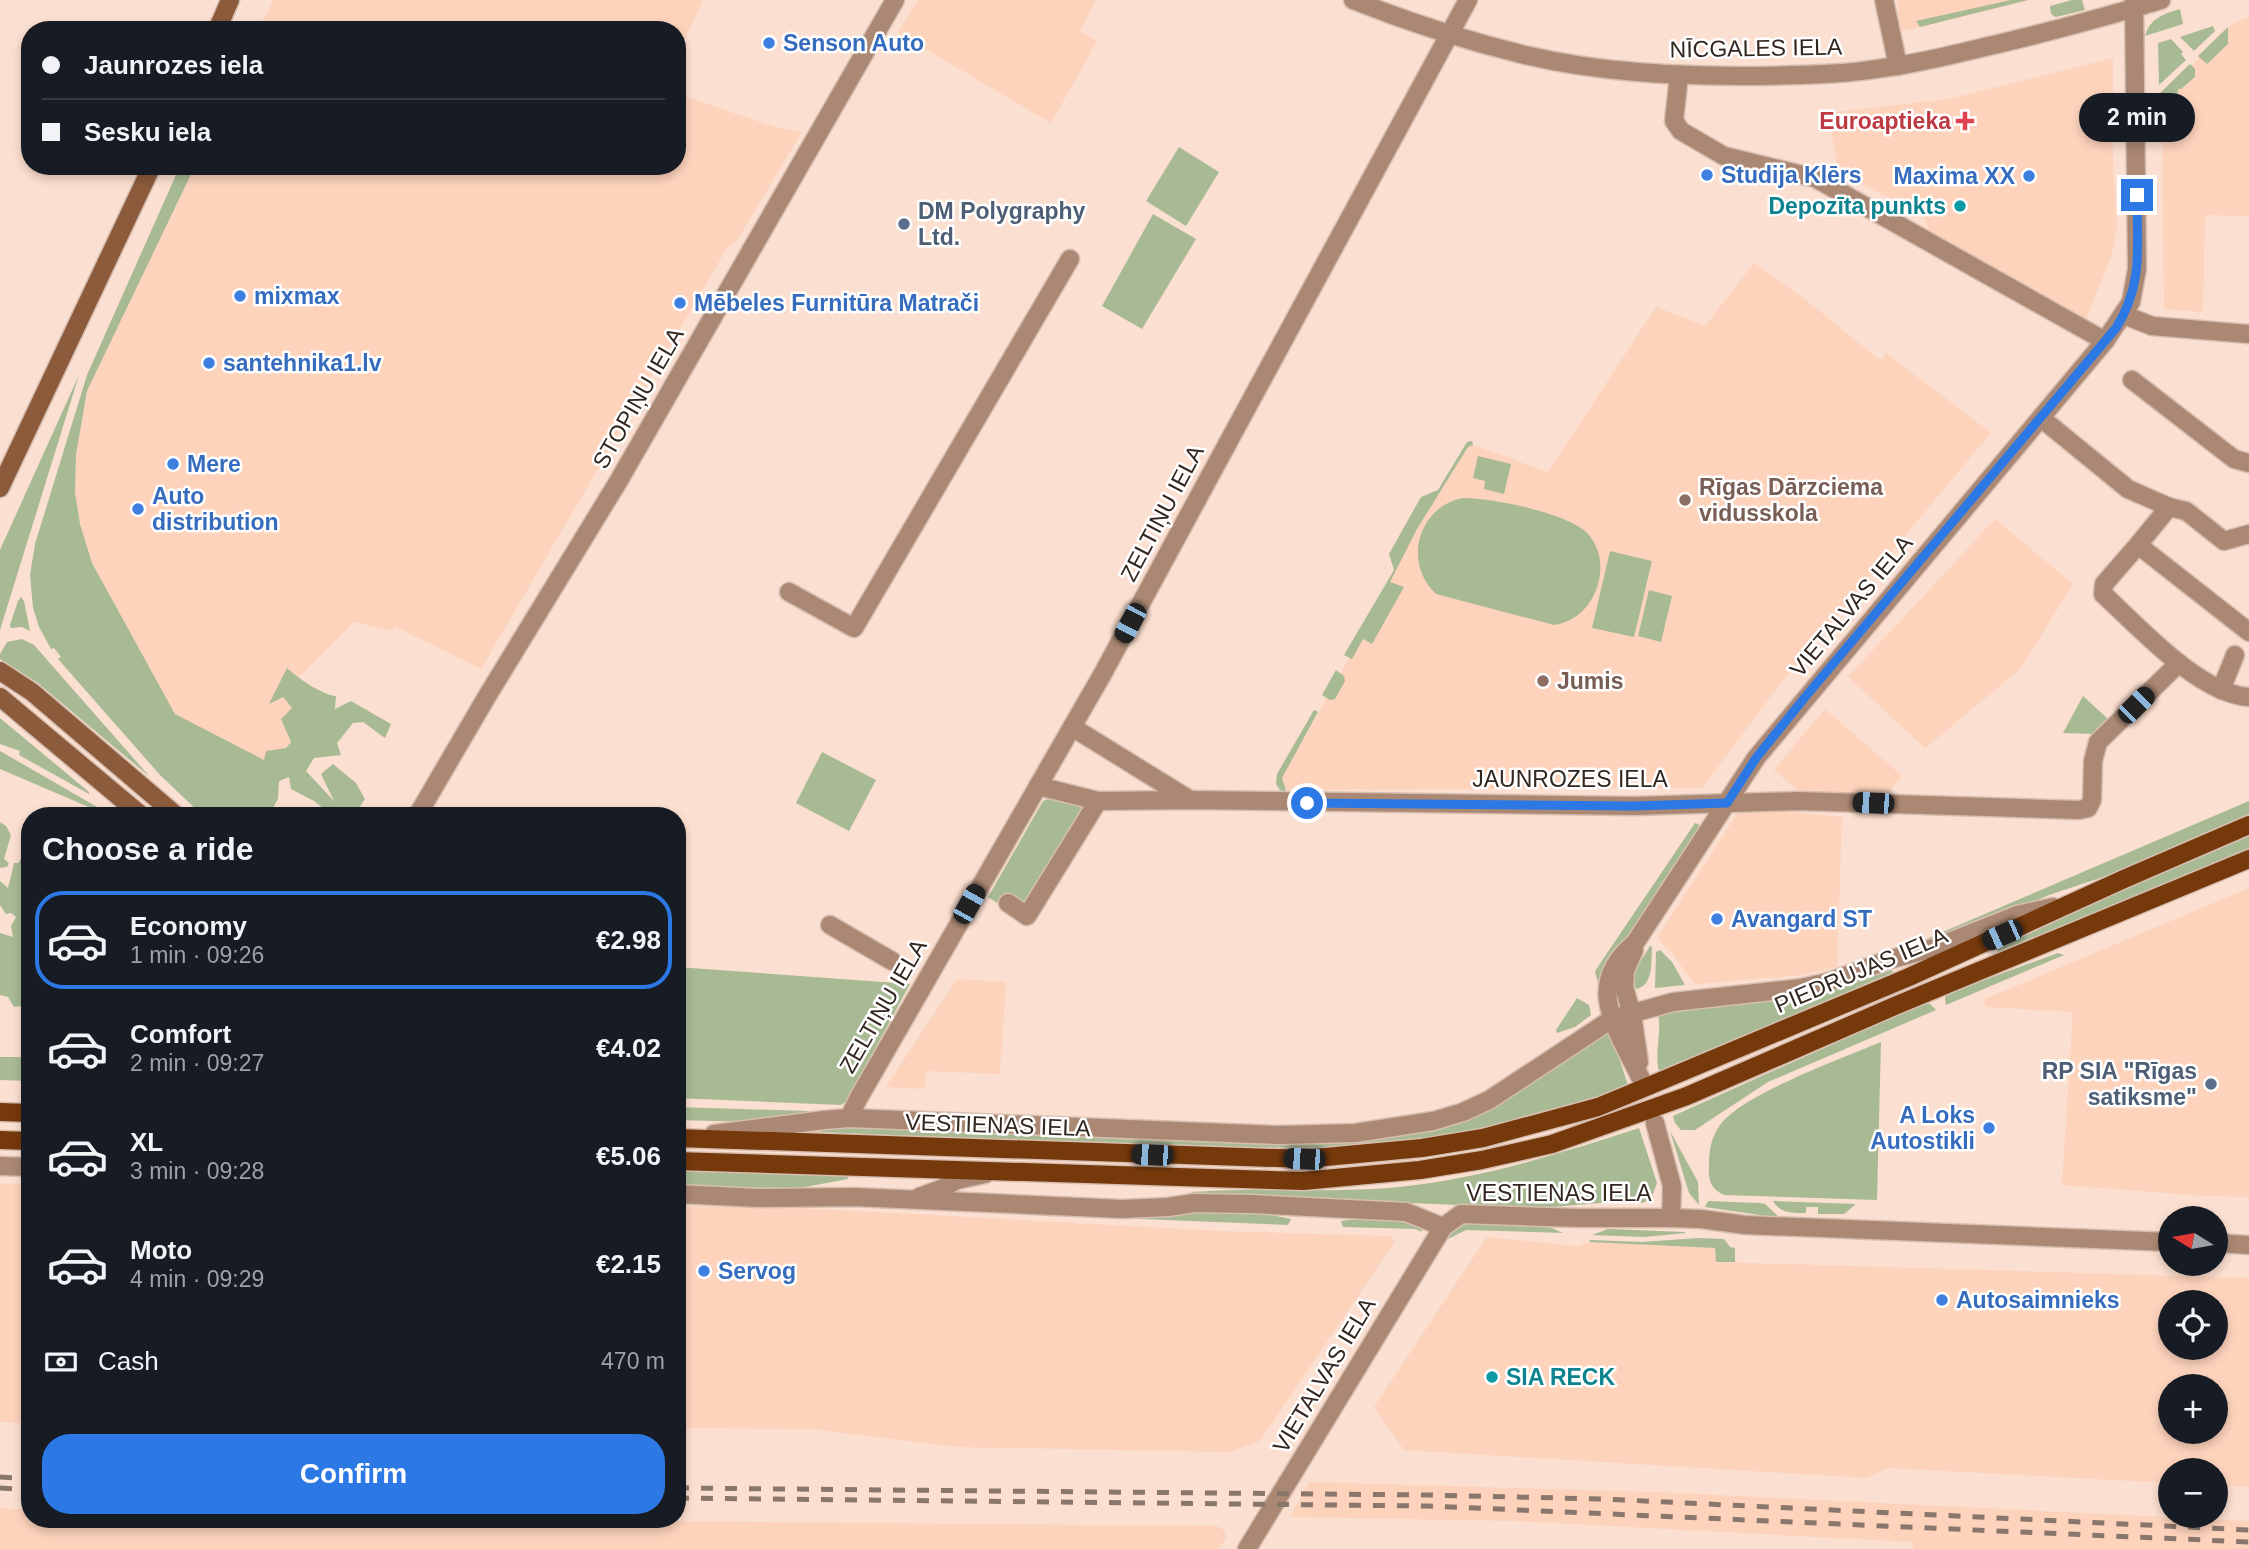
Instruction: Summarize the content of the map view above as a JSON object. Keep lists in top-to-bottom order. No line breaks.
{"streets":{"main road":["PIEDRUJAS IELA","VESTIENAS IELA"],"street":["NĪCGALES IELA","STOPIŅU IELA","ZELTIŅU IELA","VIETALVAS IELA","JAUNROZES IELA"]},"crossings":[["NĪCGALES IELA","ZELTIŅU IELA"],["NĪCGALES IELA","VIETALVAS IELA"],["ZELTIŅU IELA","JAUNROZES IELA"],["VIETALVAS IELA","JAUNROZES IELA"],["VIETALVAS IELA","VESTIENAS IELA"],["PIEDRUJAS IELA","VESTIENAS IELA"]],"places":{"other":["Senson Auto","Studija Klērs","Maxima XX","Depozīta punkts","DM Polygraphy Ltd.","mixmax","Mēbeles Furnitūra Matrači","santehnika1.lv","Mere","Rīgas Dārzciema vidusskola","Auto distribution","Jumis","Avangard ST","RP SIA \"Rīgas satiksme\"","A Loks Autostikli","Servog","Autosaimnieks","SIA RECK"],"health":["Euroaptieka"]},"north":"left","page":{"banner":["Jaunrozes iela","Sesku iela"],"bubble":"2 min","heading":"Choose a ride","list":[{"name":"Economy","note":"1 min · 09:26","value":"€2.98"},{"name":"Comfort","note":"2 min · 09:27","value":"€4.02"},{"name":"XL","note":"3 min · 09:28","value":"€5.06"},{"name":"Moto","note":"4 min · 09:29","value":"€2.15"}],"map_buttons":["+","−"],"pay":["Cash","470 m"],"buttons":"Confirm"}}
